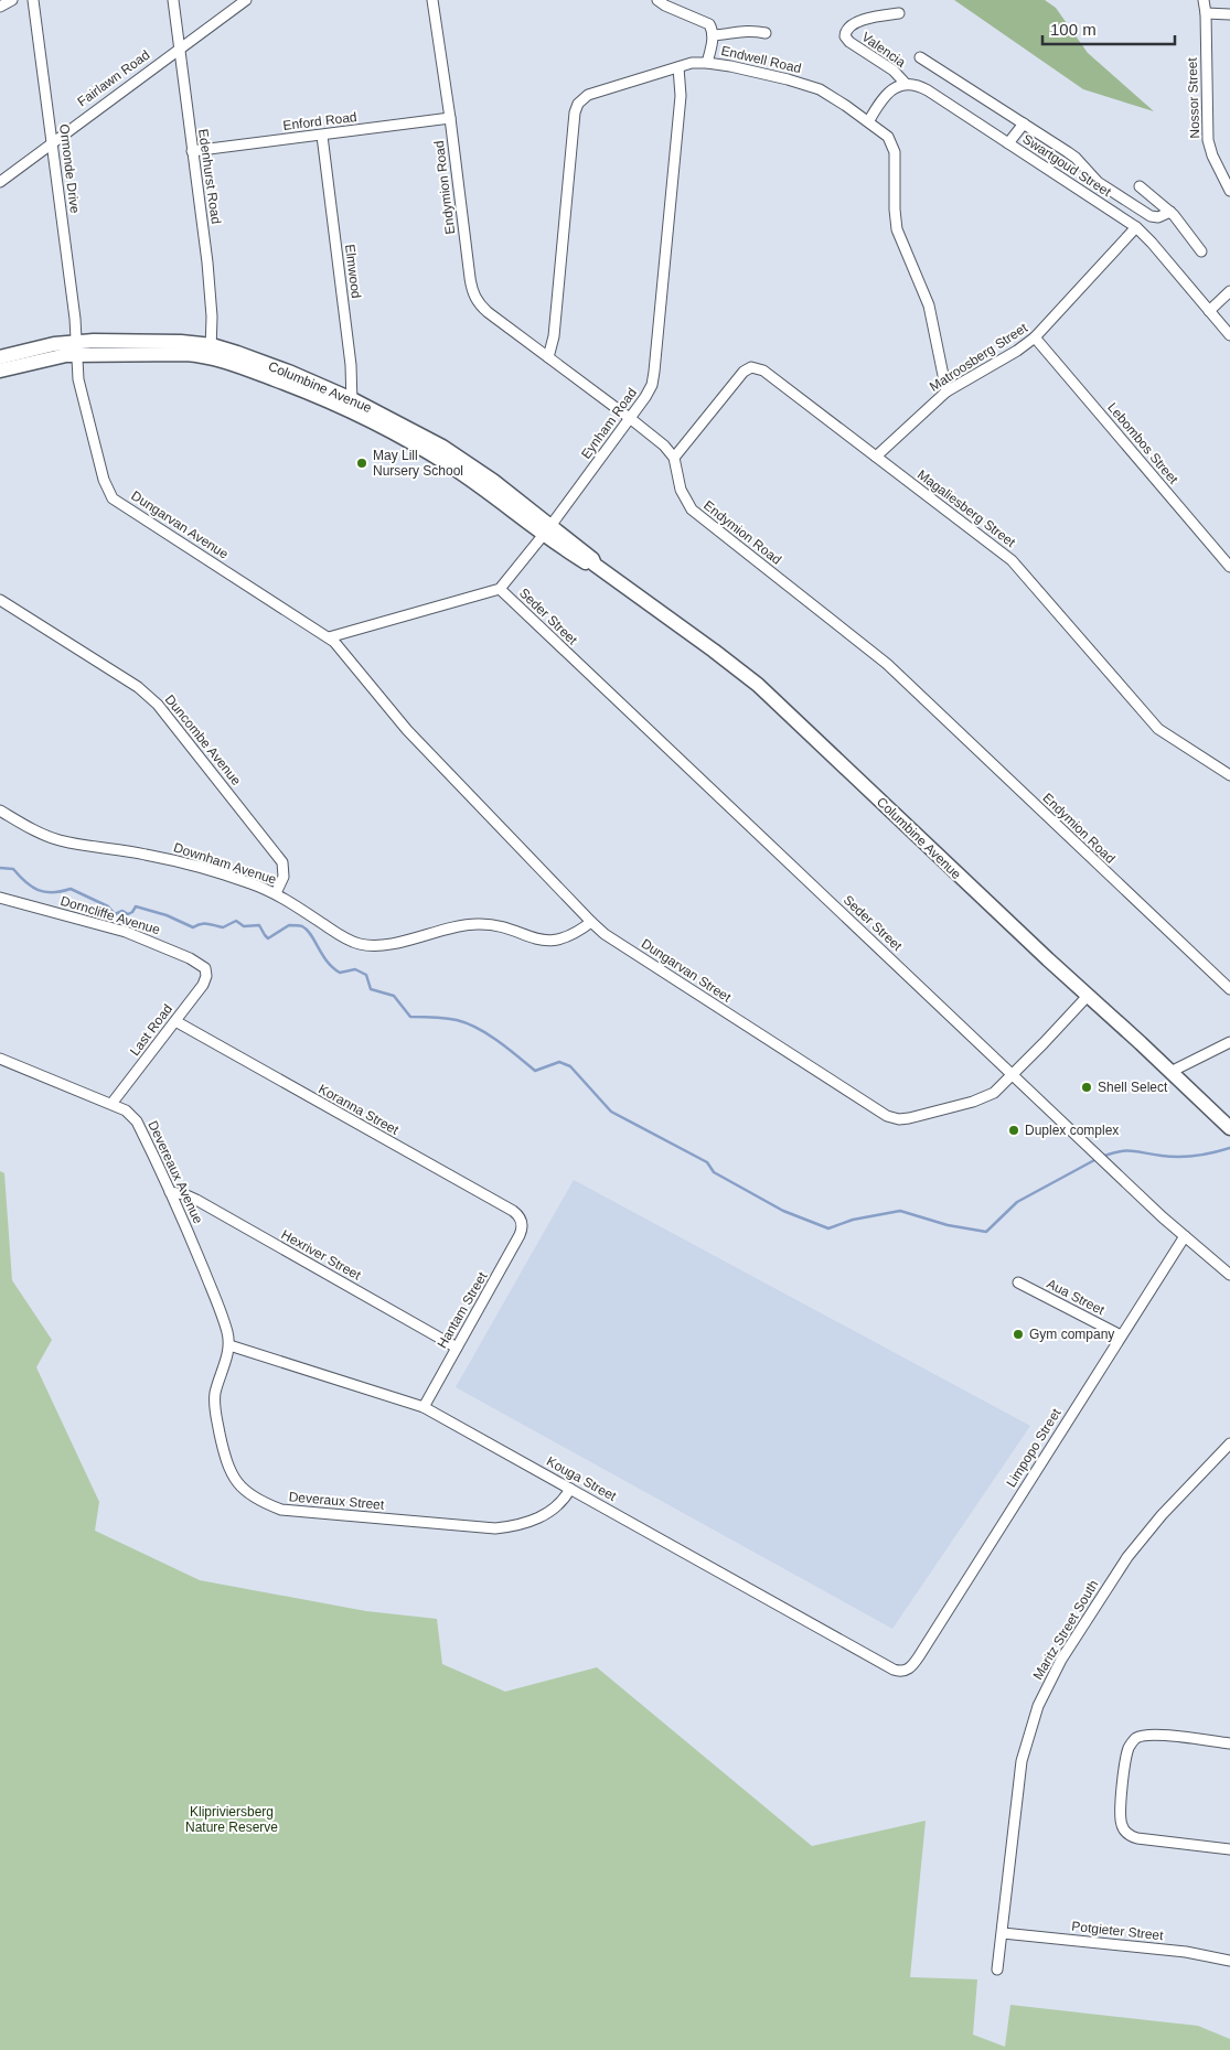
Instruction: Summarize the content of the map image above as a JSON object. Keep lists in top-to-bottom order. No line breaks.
{"streets":{"main road":["Columbine Avenue"],"street":["Valencia","Endwell Road","Fairlawn Road","Nossor Street","Enford Road","Swartgoud Street","Ormonde Drive","Edenhurst Road","Endymion Road","Elmwood","Matroosberg Street","Eynham Road","Lebombos Street","Magaliesberg Street","Dungarvan Avenue","Seder Street","Duncombe Avenue","Downham Avenue","Dorncliffe Avenue","Dungarvan Street","Last Road","Koranna Street","Devereaux Avenue","Hexriver Street","Aua Street","Hantam Street","Limpopo Street","Kouga Street","Deveraux Street","Maritz Street South","Potgieter Street"]},"crossings":[["Valencia","Swartgoud Street"],["Endwell Road","Endymion Road"],["Endwell Road","Matroosberg Street"],["Endwell Road","Eynham Road"],["Fairlawn Road","Ormonde Drive"],["Fairlawn Road","Edenhurst Road"],["Enford Road","Edenhurst Road"],["Enford Road","Endymion Road"],["Enford Road","Elmwood"],["Swartgoud Street","Matroosberg Street"],["Ormonde Drive","Columbine Avenue"],["Ormonde Drive","Dungarvan Avenue"],["Edenhurst Road","Columbine Avenue"],["Endymion Road","Eynham Road"],["Endymion Road","Magaliesberg Street"],["Elmwood","Columbine Avenue"],["Matroosberg Street","Lebombos Street"],["Matroosberg Street","Magaliesberg Street"],["Columbine Avenue","Eynham Road"],["Columbine Avenue","Dungarvan Avenue"],["Columbine Avenue","Dungarvan Street"],["Eynham Road","Seder Street"],["Dungarvan Avenue","Dungarvan Street"],["Seder Street","Dungarvan Street"],["Seder Street","Limpopo Street"],["Duncombe Avenue","Downham Avenue"],["Downham Avenue","Dungarvan Street"],["Dorncliffe Avenue","Last Road"],["Last Road","Koranna Street"],["Last Road","Devereaux Avenue"],["Koranna Street","Hantam Street"],["Devereaux Avenue","Hexriver Street"],["Devereaux Avenue","Kouga Street"],["Devereaux Avenue","Deveraux Street"],["Hexriver Street","Hantam Street"],["Aua Street","Limpopo Street"],["Hantam Street","Kouga Street"],["Limpopo Street","Kouga Street"],["Kouga Street","Deveraux Street"],["Maritz Street South","Potgieter Street"]],"parks":["Klipriviersberg Nature Reserve"],"places":["May Lill Nursery School","Shell Select","Duplex complex","Gym company"],"scale_bar":"100 m"}
